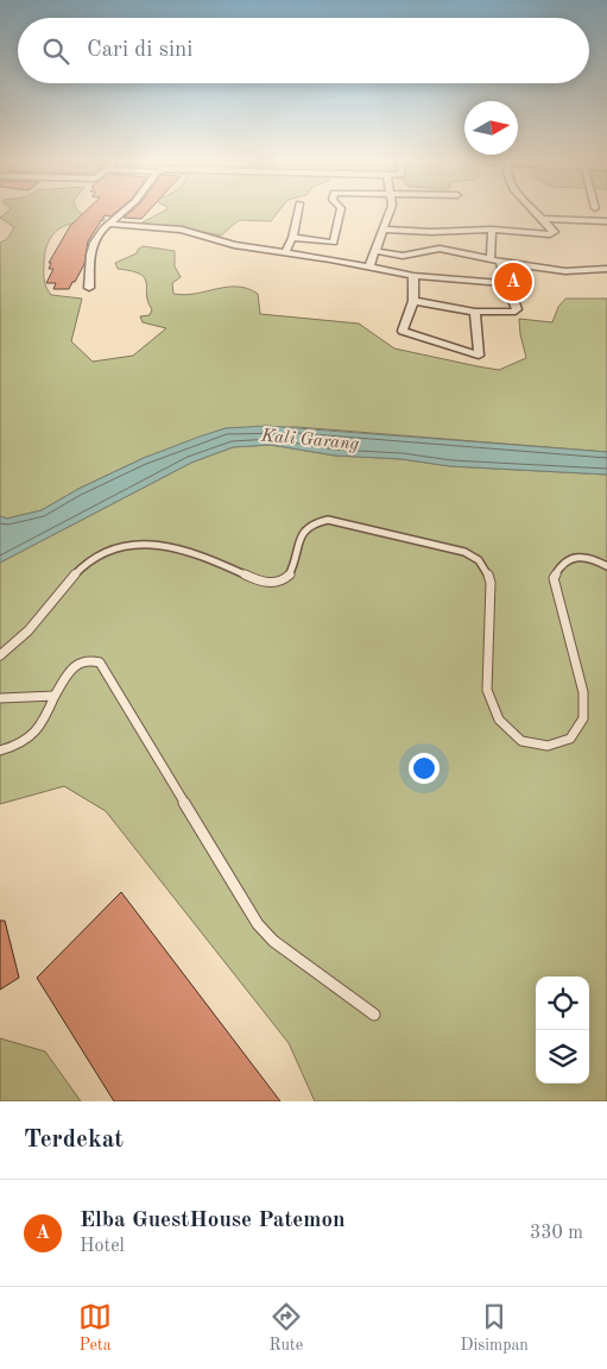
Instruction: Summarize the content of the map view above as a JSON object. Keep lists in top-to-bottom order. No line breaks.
{"water":["Kali Garang"],"north":"right","page":{"search":"Cari di sini","pins":"A","heading":"Terdekat","list":[{"mark":"A","name":"Elba GuestHouse Patemon","note":"Hotel","value":"330 m"}],"nav":["Peta","Rute","Disimpan"]}}
